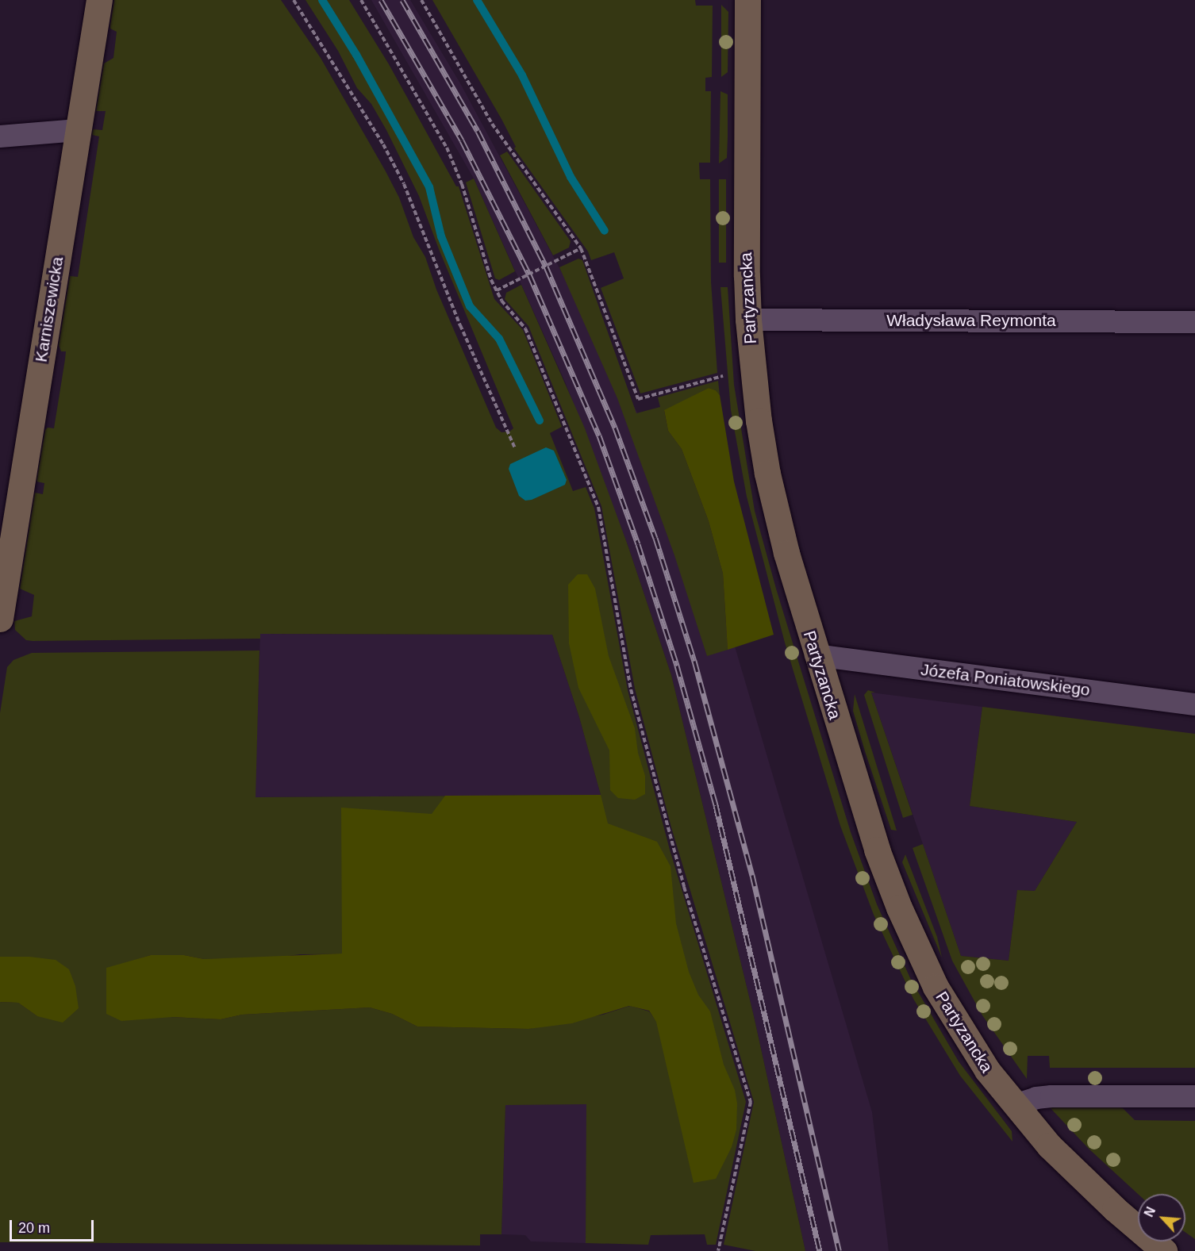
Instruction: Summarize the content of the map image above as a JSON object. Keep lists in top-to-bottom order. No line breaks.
{"streets":{"main road":["Partyzancka","Karniszewicka"],"street":["Władysława Reymonta","Józefa Poniatowskiego"]},"crossings":[["Partyzancka","Władysława Reymonta"],["Partyzancka","Józefa Poniatowskiego"]],"scale_bar":"20 m","north":"top left"}
